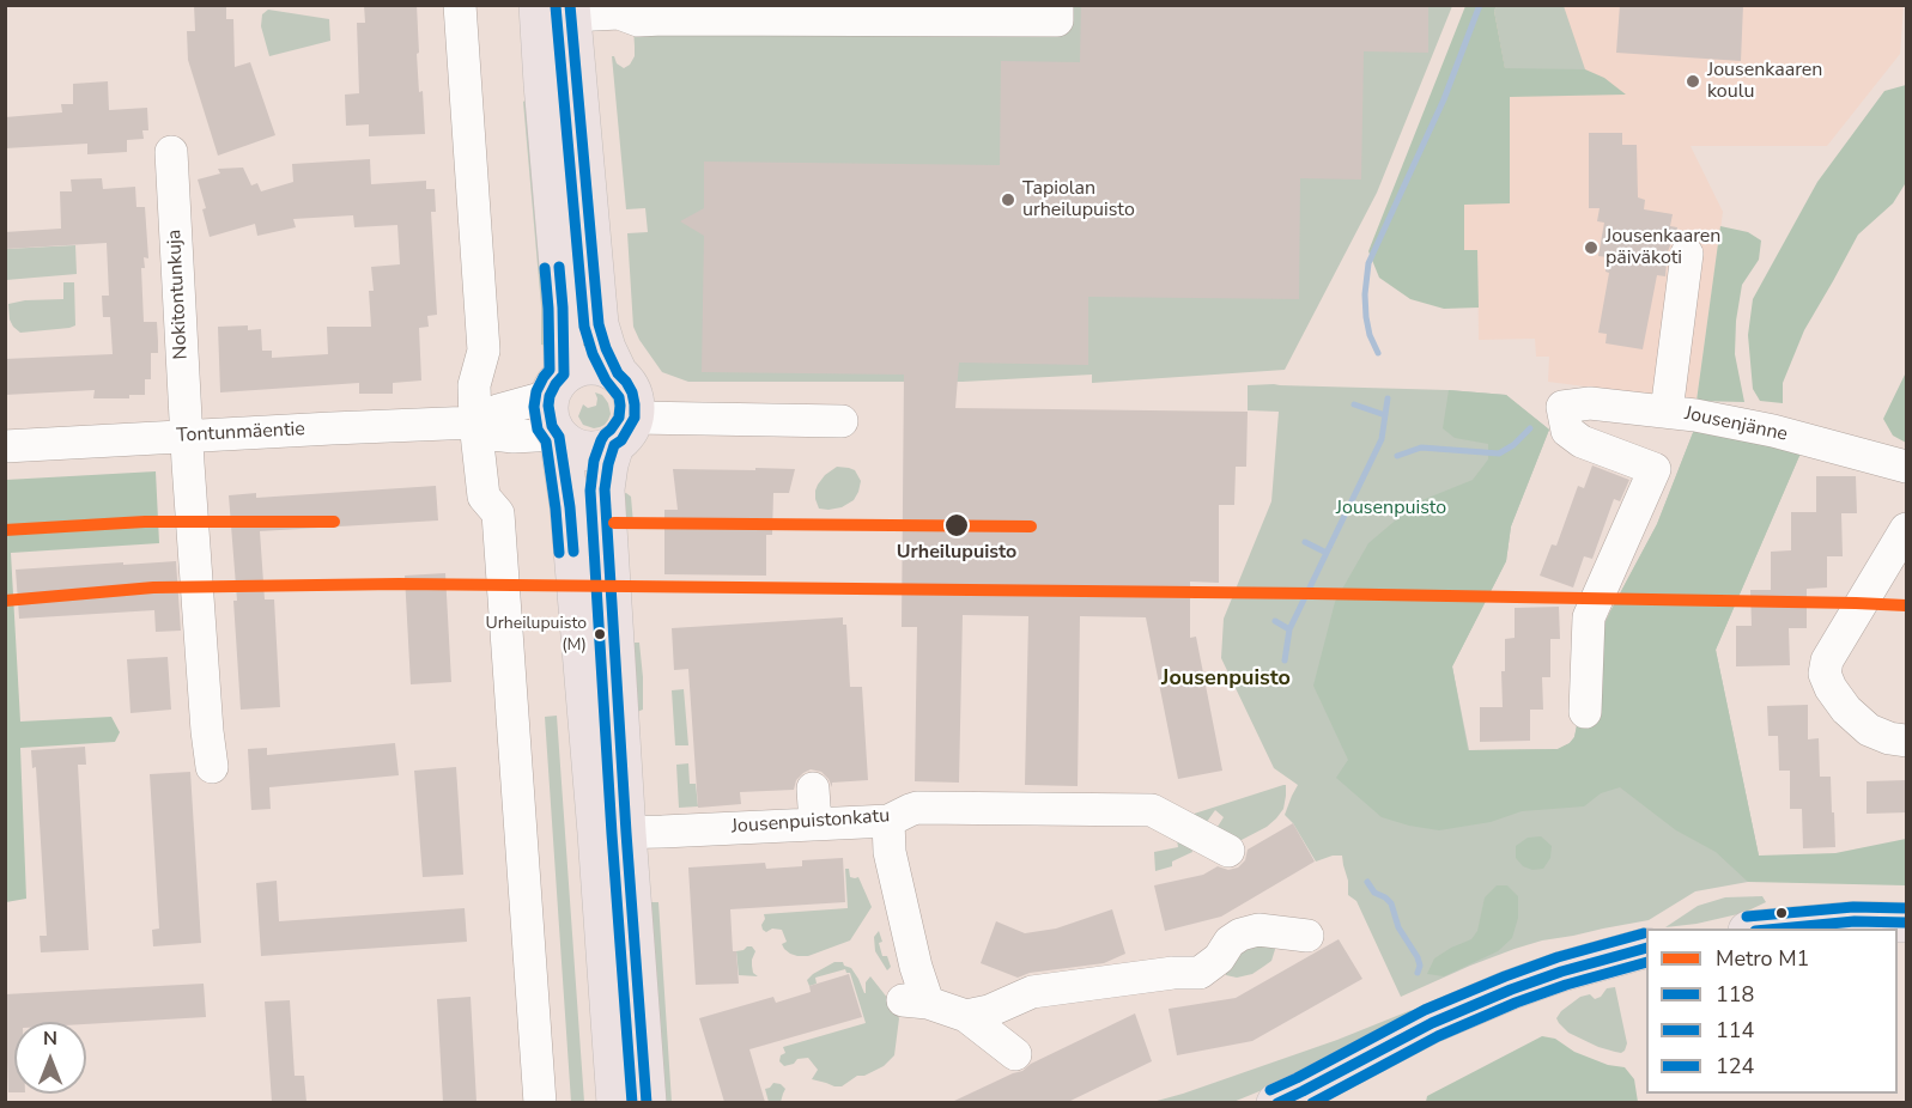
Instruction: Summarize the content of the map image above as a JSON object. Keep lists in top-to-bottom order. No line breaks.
{"streets":{"street":["Nokitontunkuja","Jousenjänne","Tontunmäentie","Jousenpuistonkatu"]},"crossings":[["Nokitontunkuja","Tontunmäentie"]],"districts":["Jousenpuisto"],"parks":["Jousenpuisto"],"places":["Jousenkaaren koulu","Tapiolan urheilupuisto","Jousenkaaren päiväkoti","Urheilupuisto","Urheilupuisto (M)"],"lines":["transit line 118","transit line 114","metro line M1","transit line 124"],"legend":["Metro M1","118","114","124"],"north":"top"}
